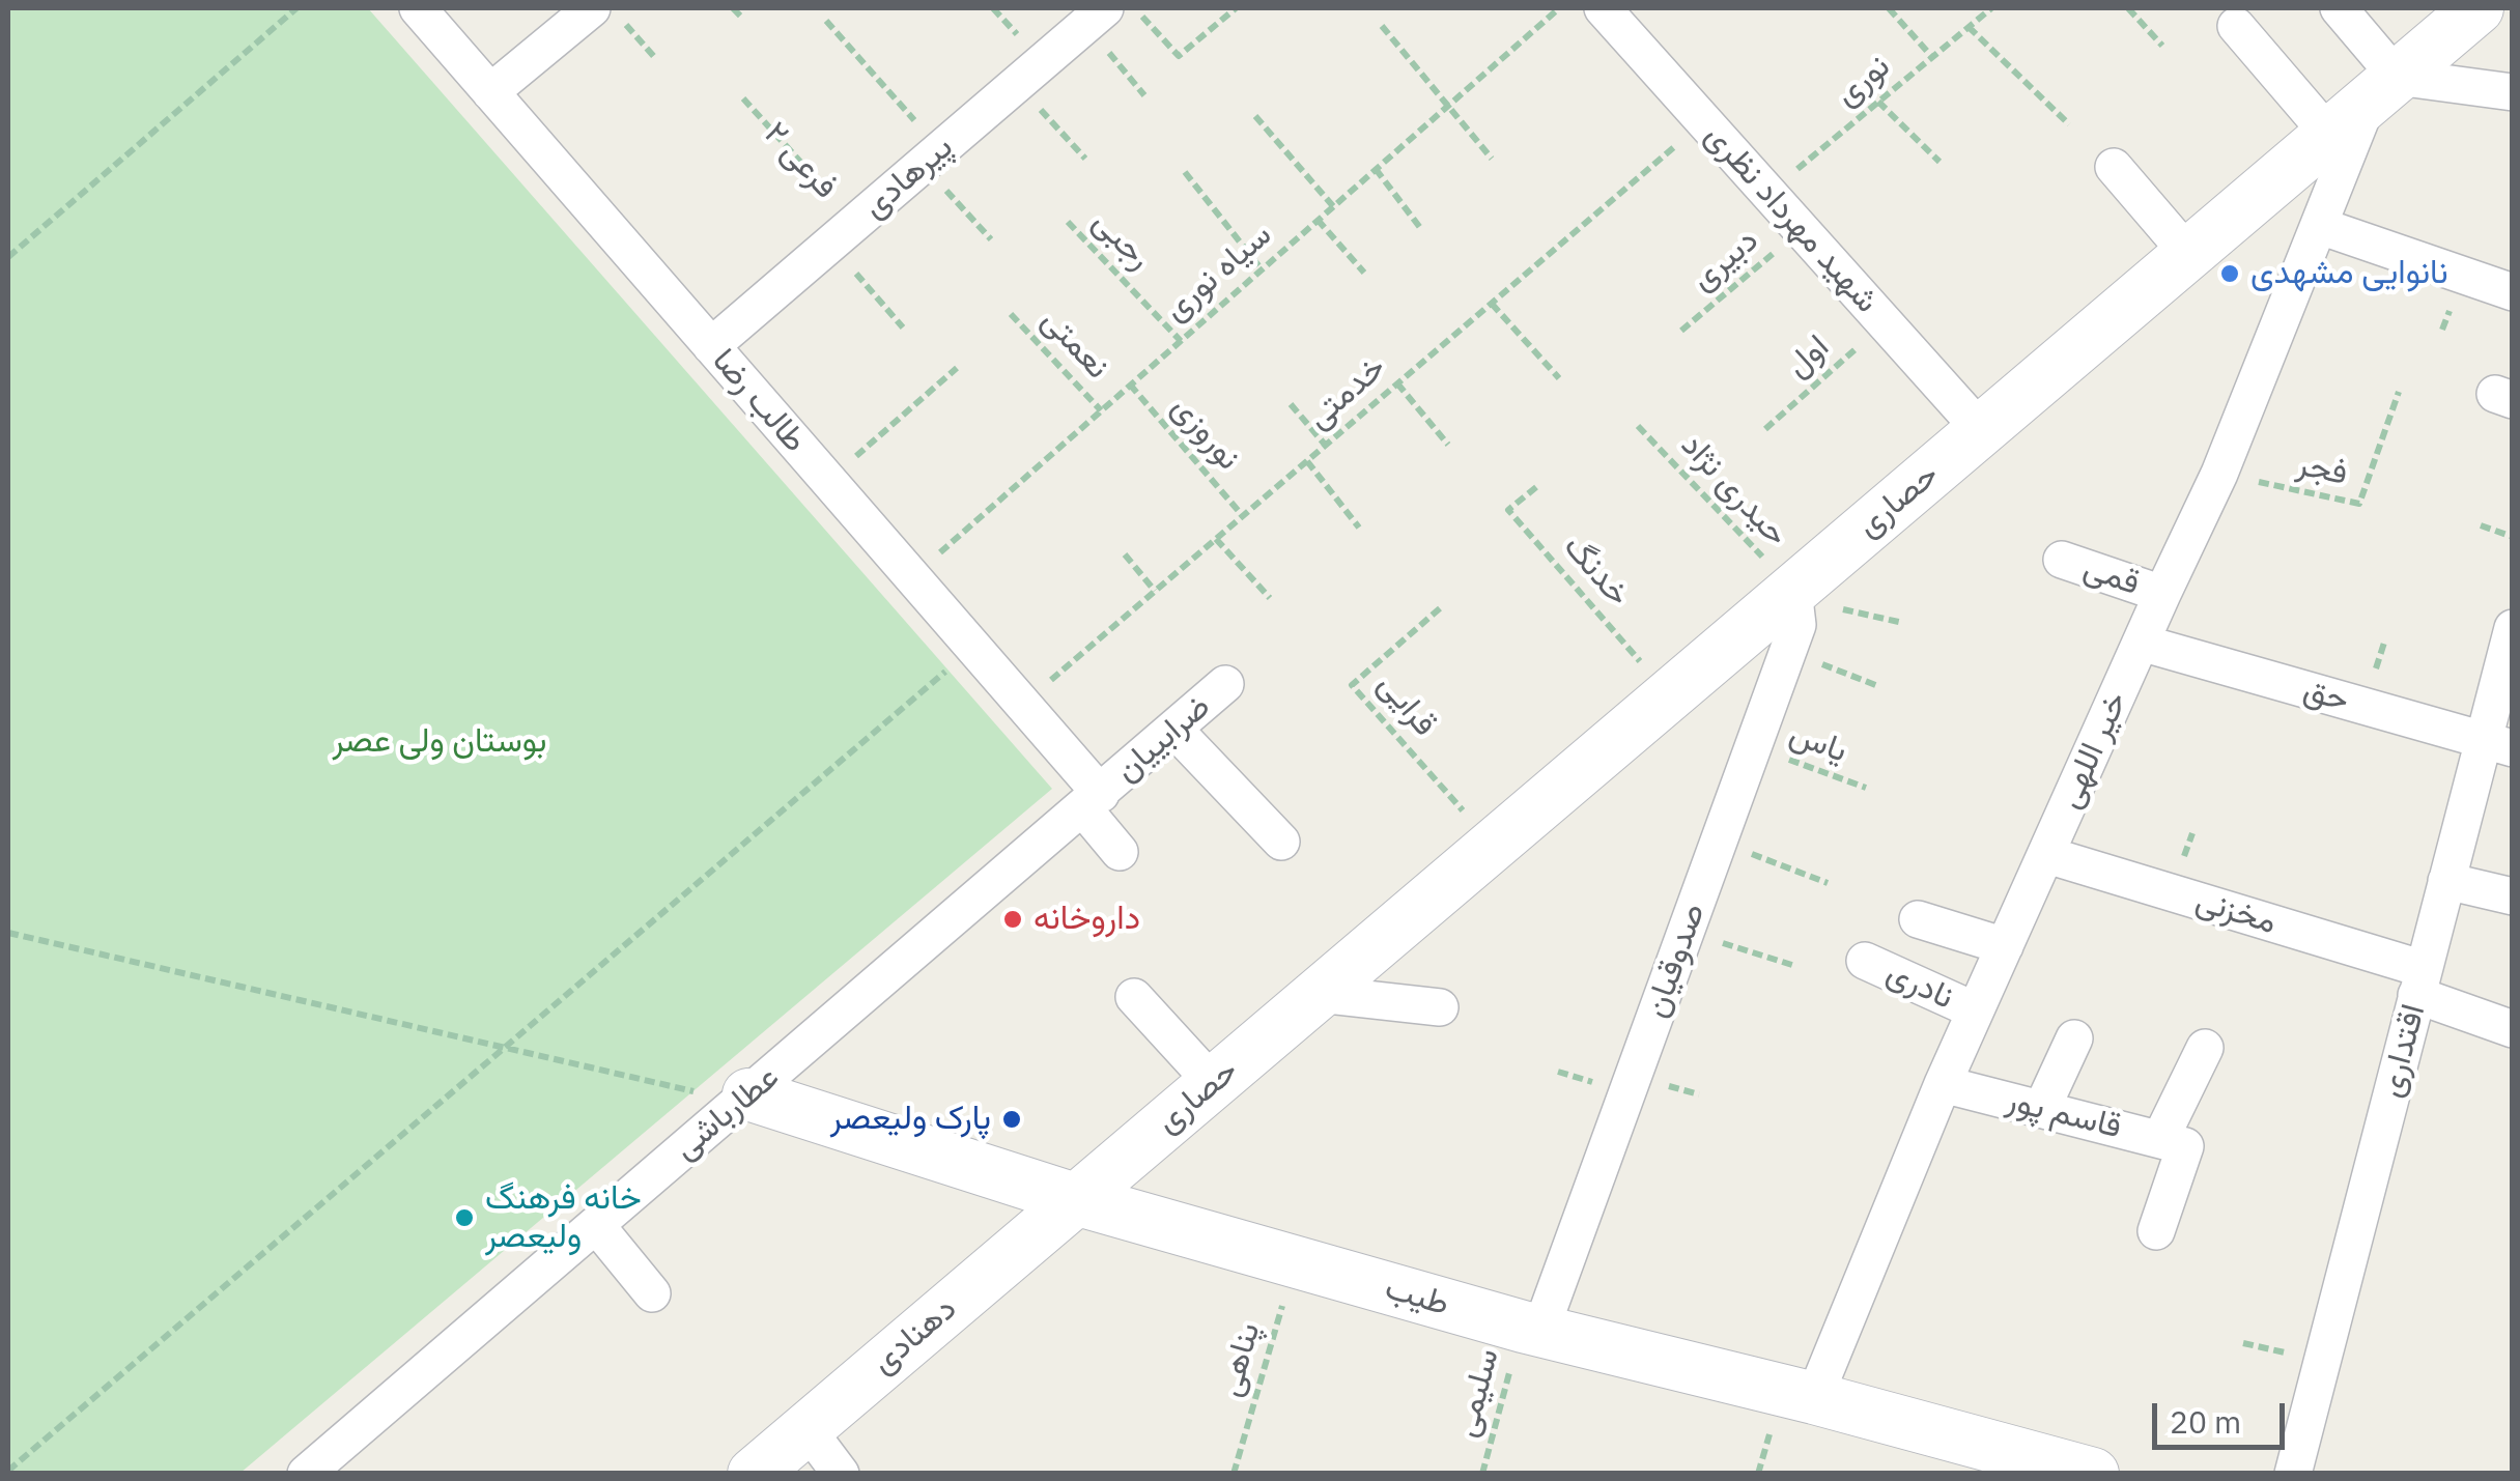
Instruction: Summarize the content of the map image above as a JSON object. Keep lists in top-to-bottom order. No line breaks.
{"streets":{"main road":["حصاری","طیب","دهنادی"],"street":["پیرهادی","شهید مهرداد نظری","طالب رضا","قمی","حق","ضرابییان","خیر اللهی","مخزنی","صدوقیان","نادری","اقتداری","عطارباشی","قاسم پور"],"path":["نوری","فرعی ۲","رجبی","دبیری","سیاه نوری","نعمتی","اول","خدمتی","نوروزی","فجر","حیدری نژاد","خدنگ","قرایی","یاس","پناهی","سلیمی"]},"crossings":[["نوری","شهید مهرداد نظری"],["فرعی ۲","پیرهادی"],["پیرهادی","طالب رضا"],["شهید مهرداد نظری","دبیری"],["شهید مهرداد نظری","اول"],["شهید مهرداد نظری","خدمتی"],["شهید مهرداد نظری","حصاری"],["رجبی","سیاه نوری"],["سیاه نوری","نعمتی"],["سیاه نوری","طالب رضا"],["سیاه نوری","نوروزی"],["خدمتی","طالب رضا"],["خدمتی","نوروزی"],["طالب رضا","ضرابییان"],["طالب رضا","عطارباشی"],["فجر","خیر اللهی"],["حیدری نژاد","حصاری"],["حیدری نژاد","صدوقیان"],["حصاری","خدنگ"],["حصاری","قرایی"],["حصاری","خیر اللهی"],["حصاری","صدوقیان"],["حصاری","طیب"],["حصاری","دهنادی"],["قمی","خیر اللهی"],["حق","خیر اللهی"],["حق","اقتداری"],["ضرابییان","عطارباشی"],["یاس","صدوقیان"],["خیر اللهی","مخزنی"],["خیر اللهی","نادری"],["خیر اللهی","قاسم پور"],["خیر اللهی","طیب"],["مخزنی","اقتداری"],["صدوقیان","طیب"],["صدوقیان","سلیمی"],["عطارباشی","طیب"],["طیب","دهنادی"],["طیب","پناهی"],["طیب","سلیمی"]],"parks":["بوستان ولی عصر"],"places":["نانوایی مشهدی","داروخانه","پارک ولیعصر","خانه فرهنگ ولیعصر"],"scale_bar":"20 m"}
